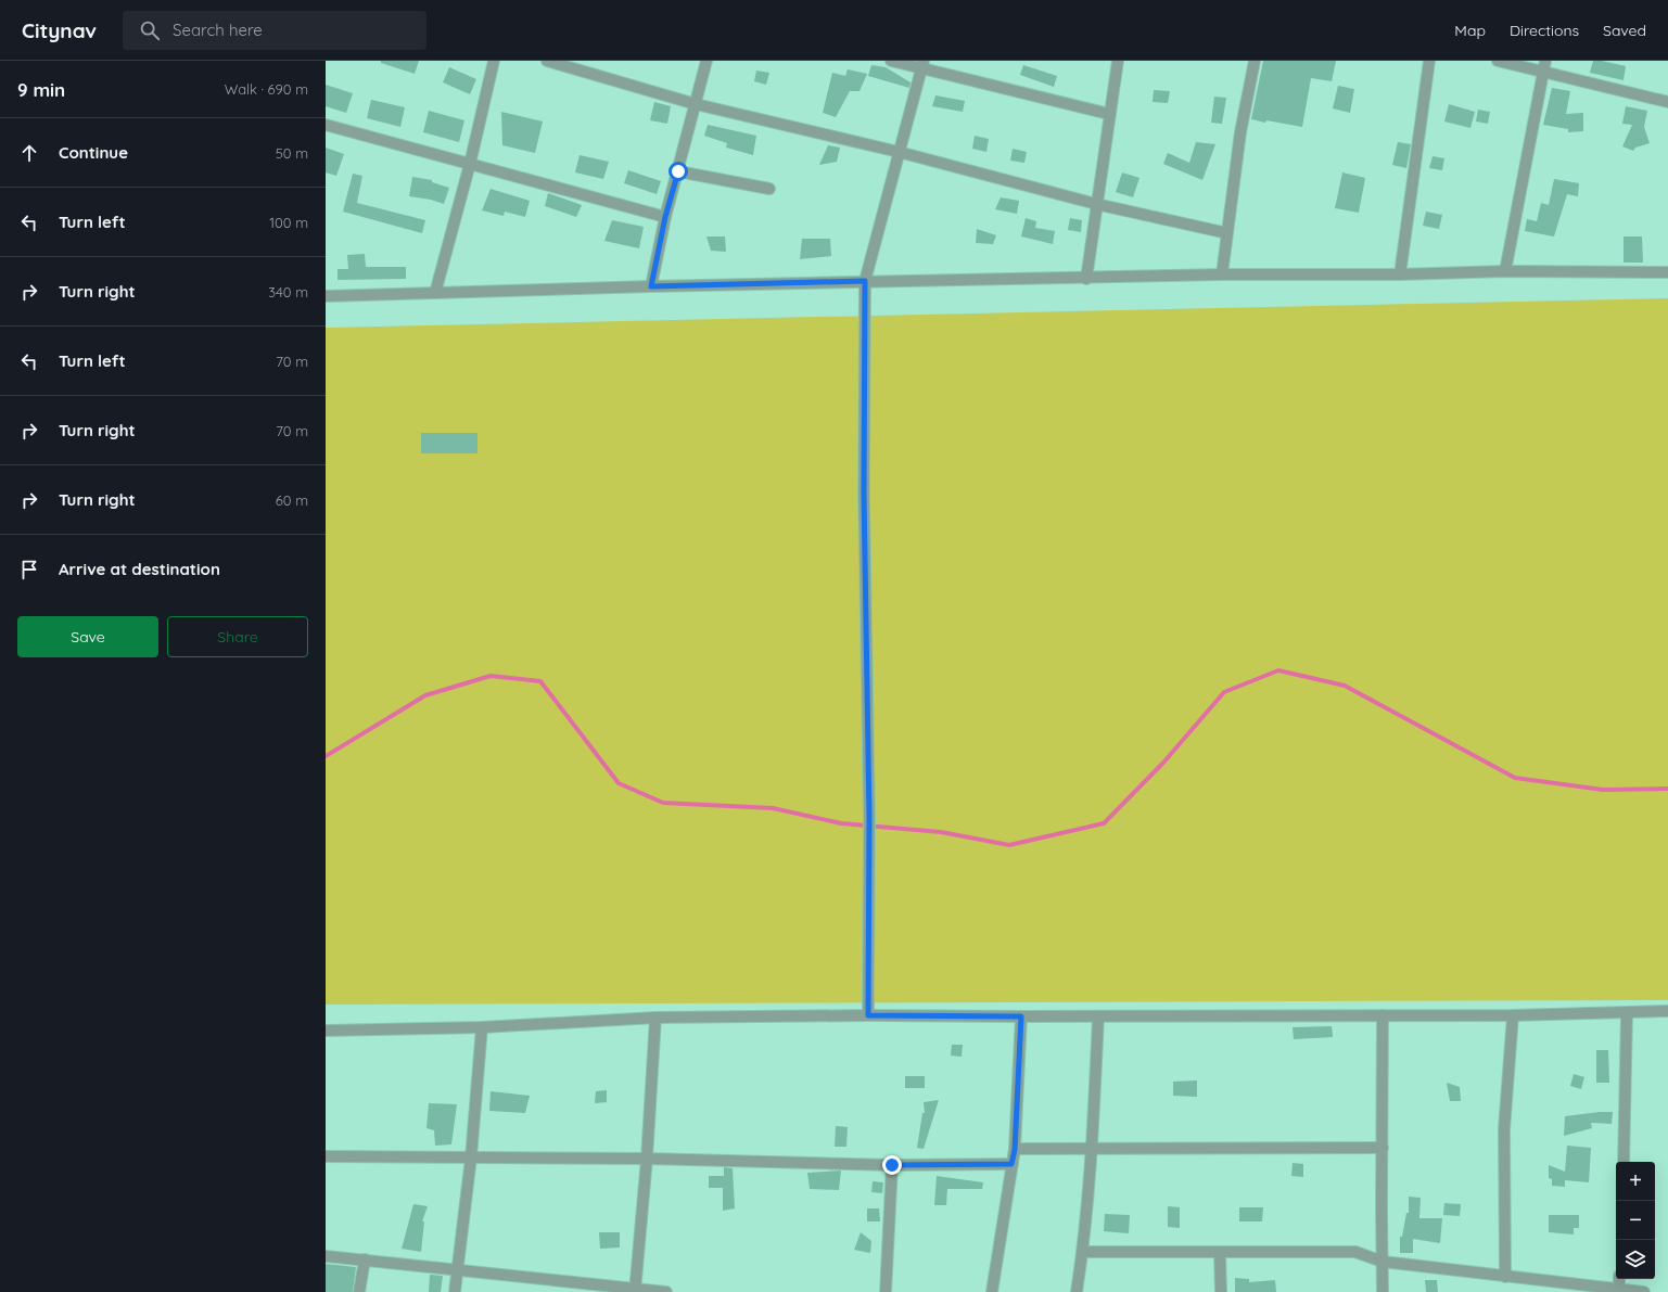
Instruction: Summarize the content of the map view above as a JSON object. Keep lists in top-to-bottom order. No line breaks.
{"page":{"header":"Citynav","search":"Search here","nav":["Map","Directions","Saved"],"heading":["9 min","Walk · 690 m"],"list":[["Continue","50 m"],["Turn left","100 m"],["Turn right","340 m"],["Turn left","70 m"],["Turn right","70 m"],["Turn right","60 m"],"Arrive at destination"],"buttons":["Save","Share"],"map_buttons":["+","−"]}}
